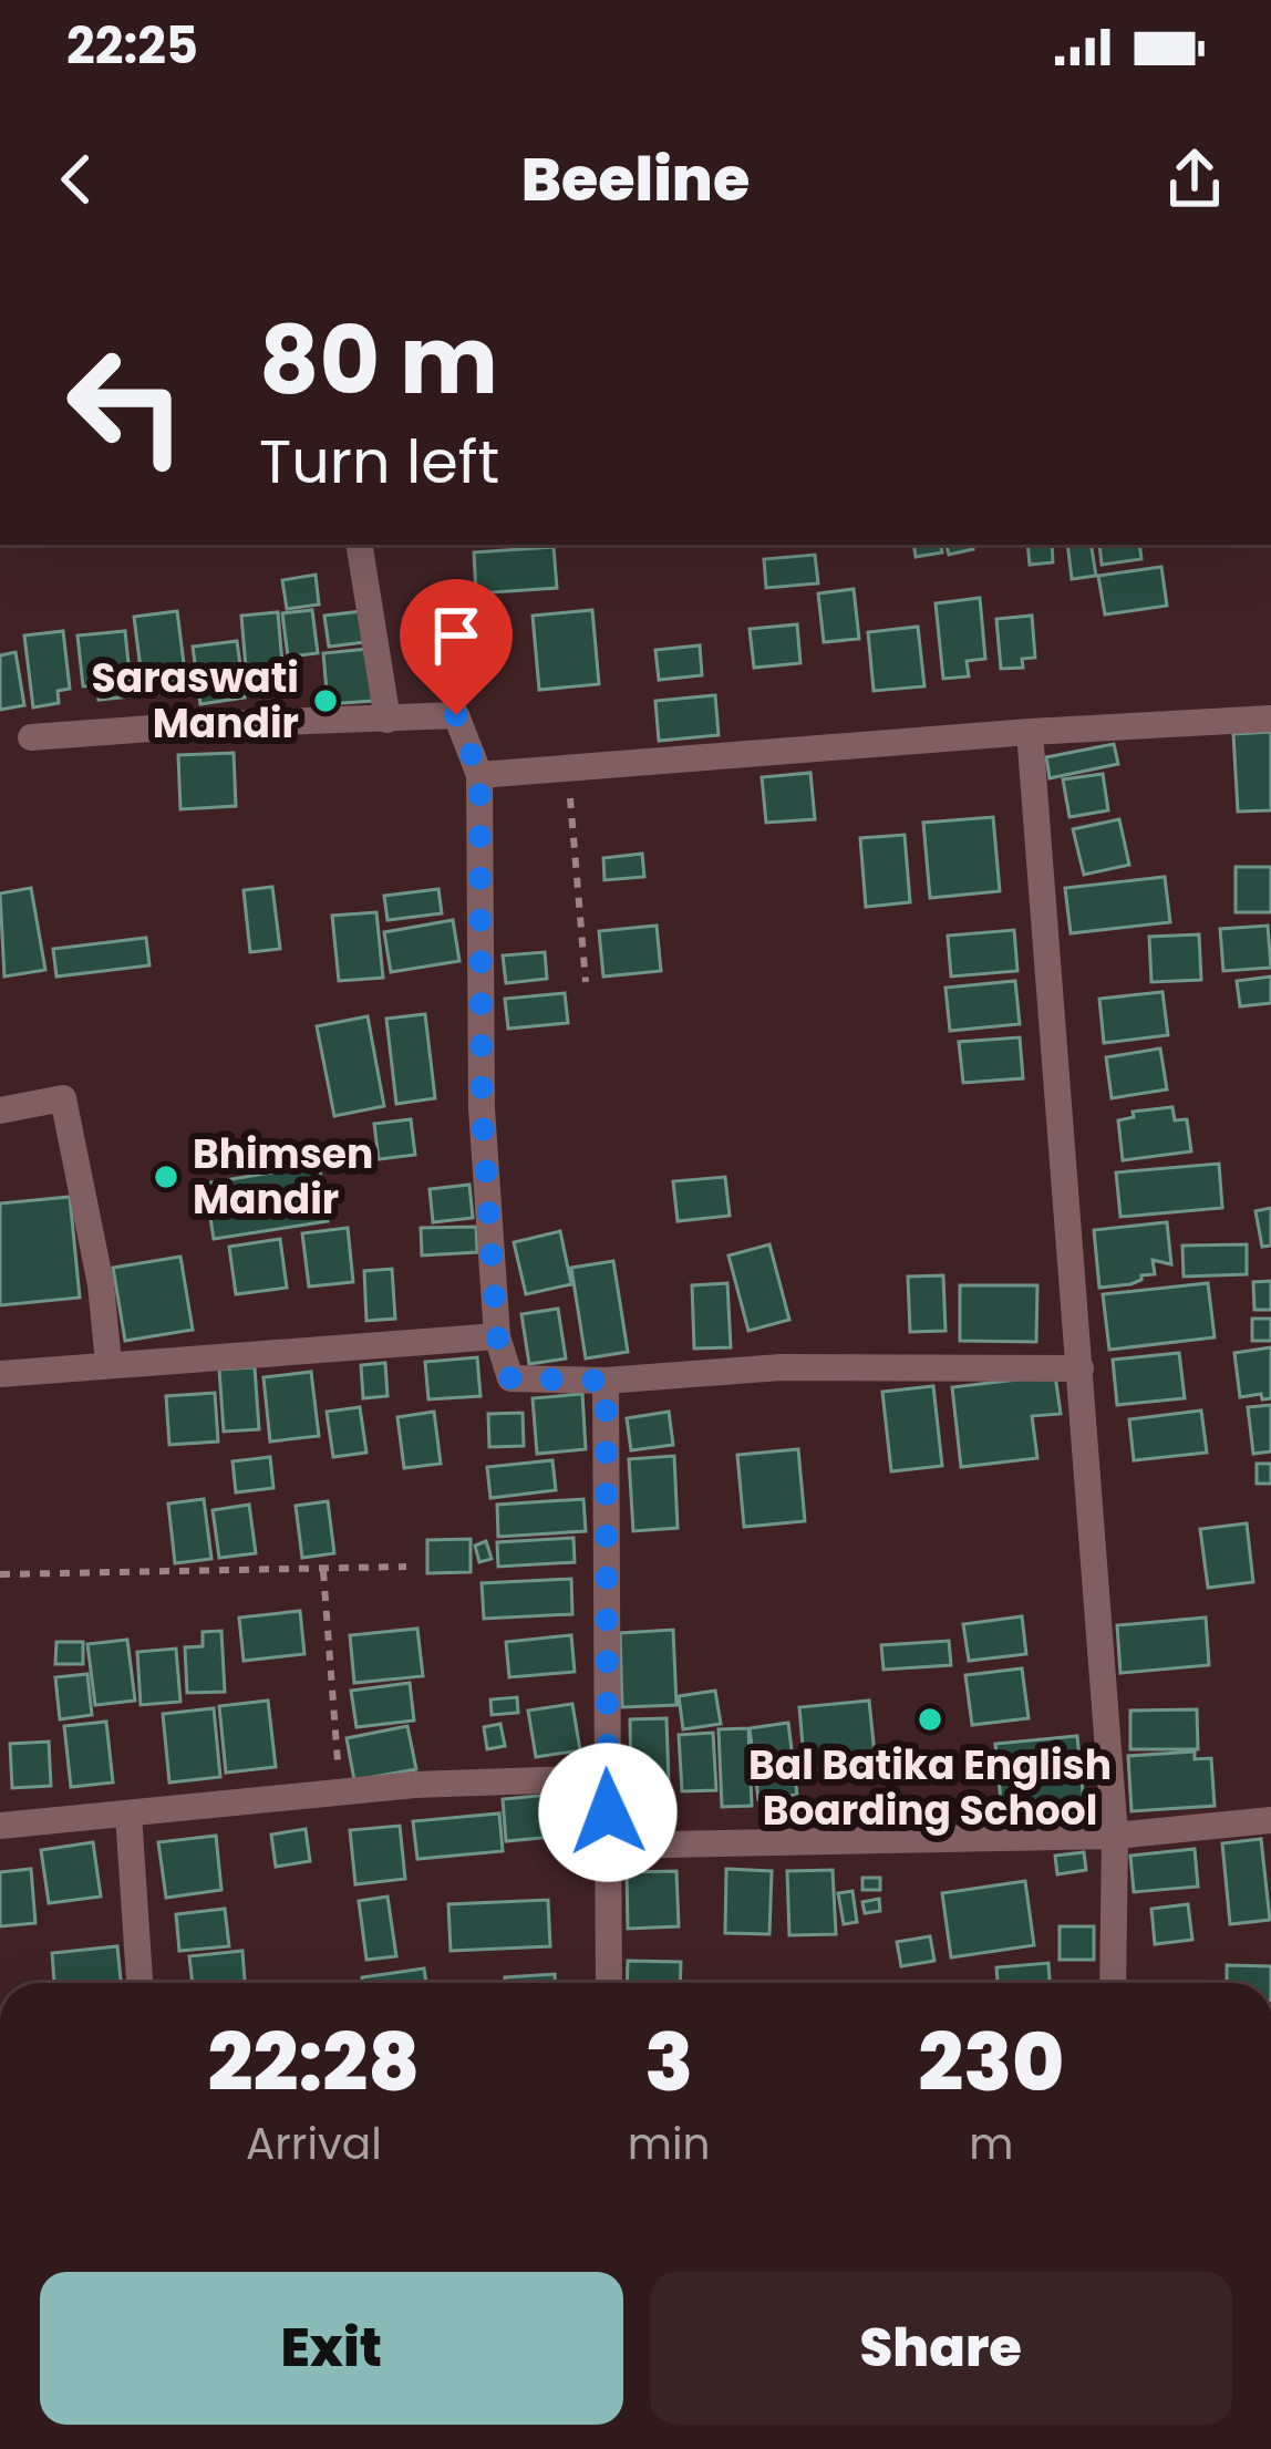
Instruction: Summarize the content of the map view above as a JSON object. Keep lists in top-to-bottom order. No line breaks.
{"places":["Saraswati Mandir","Bhimsen Mandir","Bal Batika English Boarding School"],"page":{"status":"22:25","header":"Beeline","turn":["80 m","Turn left"],"eta":["22:28","Arrival","3","min","230","m"],"buttons":["Exit","Share"]}}
